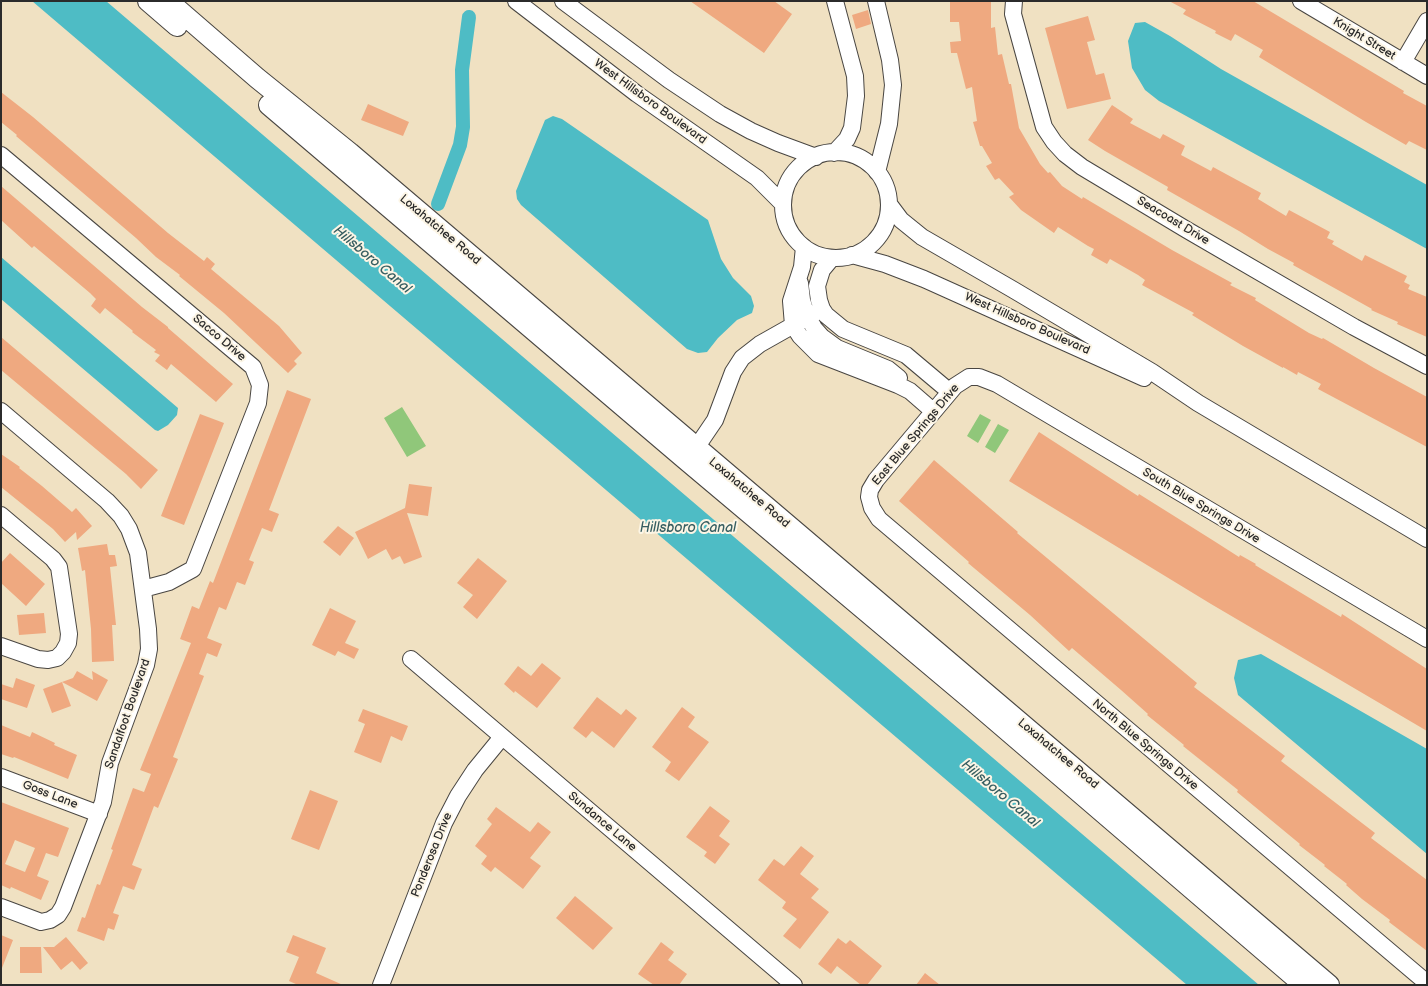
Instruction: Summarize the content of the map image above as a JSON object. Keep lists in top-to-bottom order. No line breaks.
{"streets":{"main road":["Loxahatchee Road"],"street":["Knight Street","West Hillsboro Boulevard","Seacoast Drive","Sacco Drive","East Blue Springs Drive","South Blue Springs Drive","Sandalfoot Boulevard","North Blue Springs Drive","Goss Lane","Sundance Lane","Ponderosa Drive"]},"crossings":[["Sacco Drive","Sandalfoot Boulevard"],["East Blue Springs Drive","South Blue Springs Drive"],["East Blue Springs Drive","North Blue Springs Drive"],["Sandalfoot Boulevard","Goss Lane"],["Sundance Lane","Ponderosa Drive"]],"water":["Hillsboro Canal"]}
